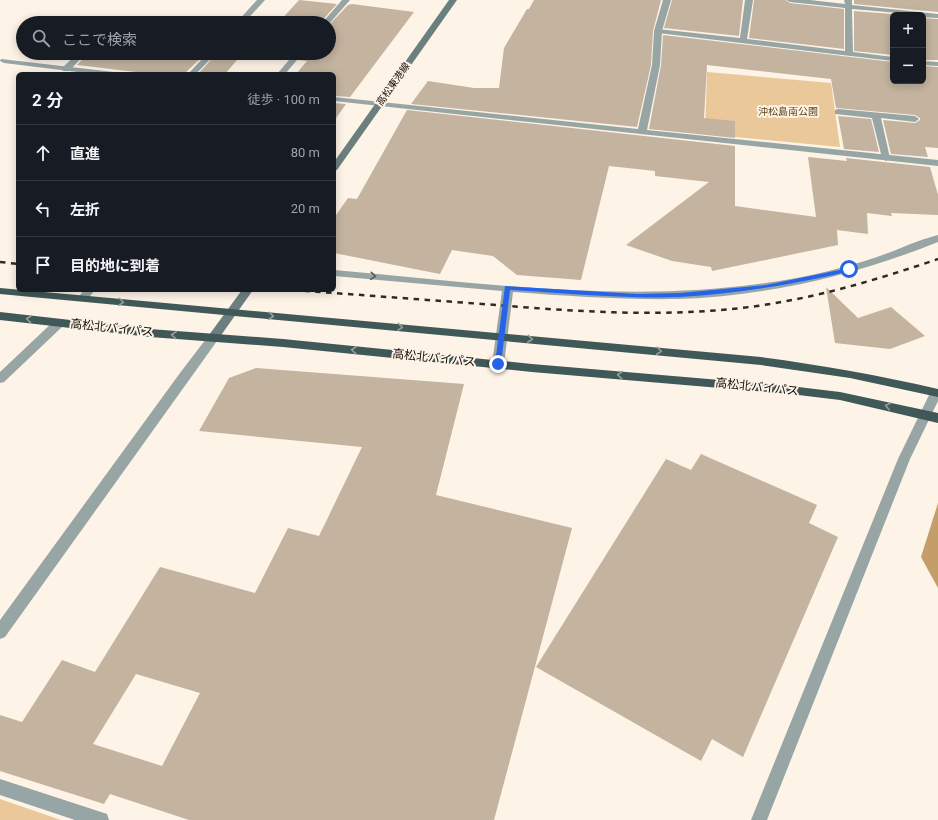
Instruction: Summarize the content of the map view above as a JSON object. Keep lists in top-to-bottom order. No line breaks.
{"streets":{"highway":["高松北バイパス"],"main road":["高松東港線"]},"parks":["沖松島南公園"],"page":{"map_buttons":["+","−"],"search":"ここで検索","heading":["2 分","徒歩 · 100 m"],"list":[["直進","80 m"],["左折","20 m"],"目的地に到着"]}}
